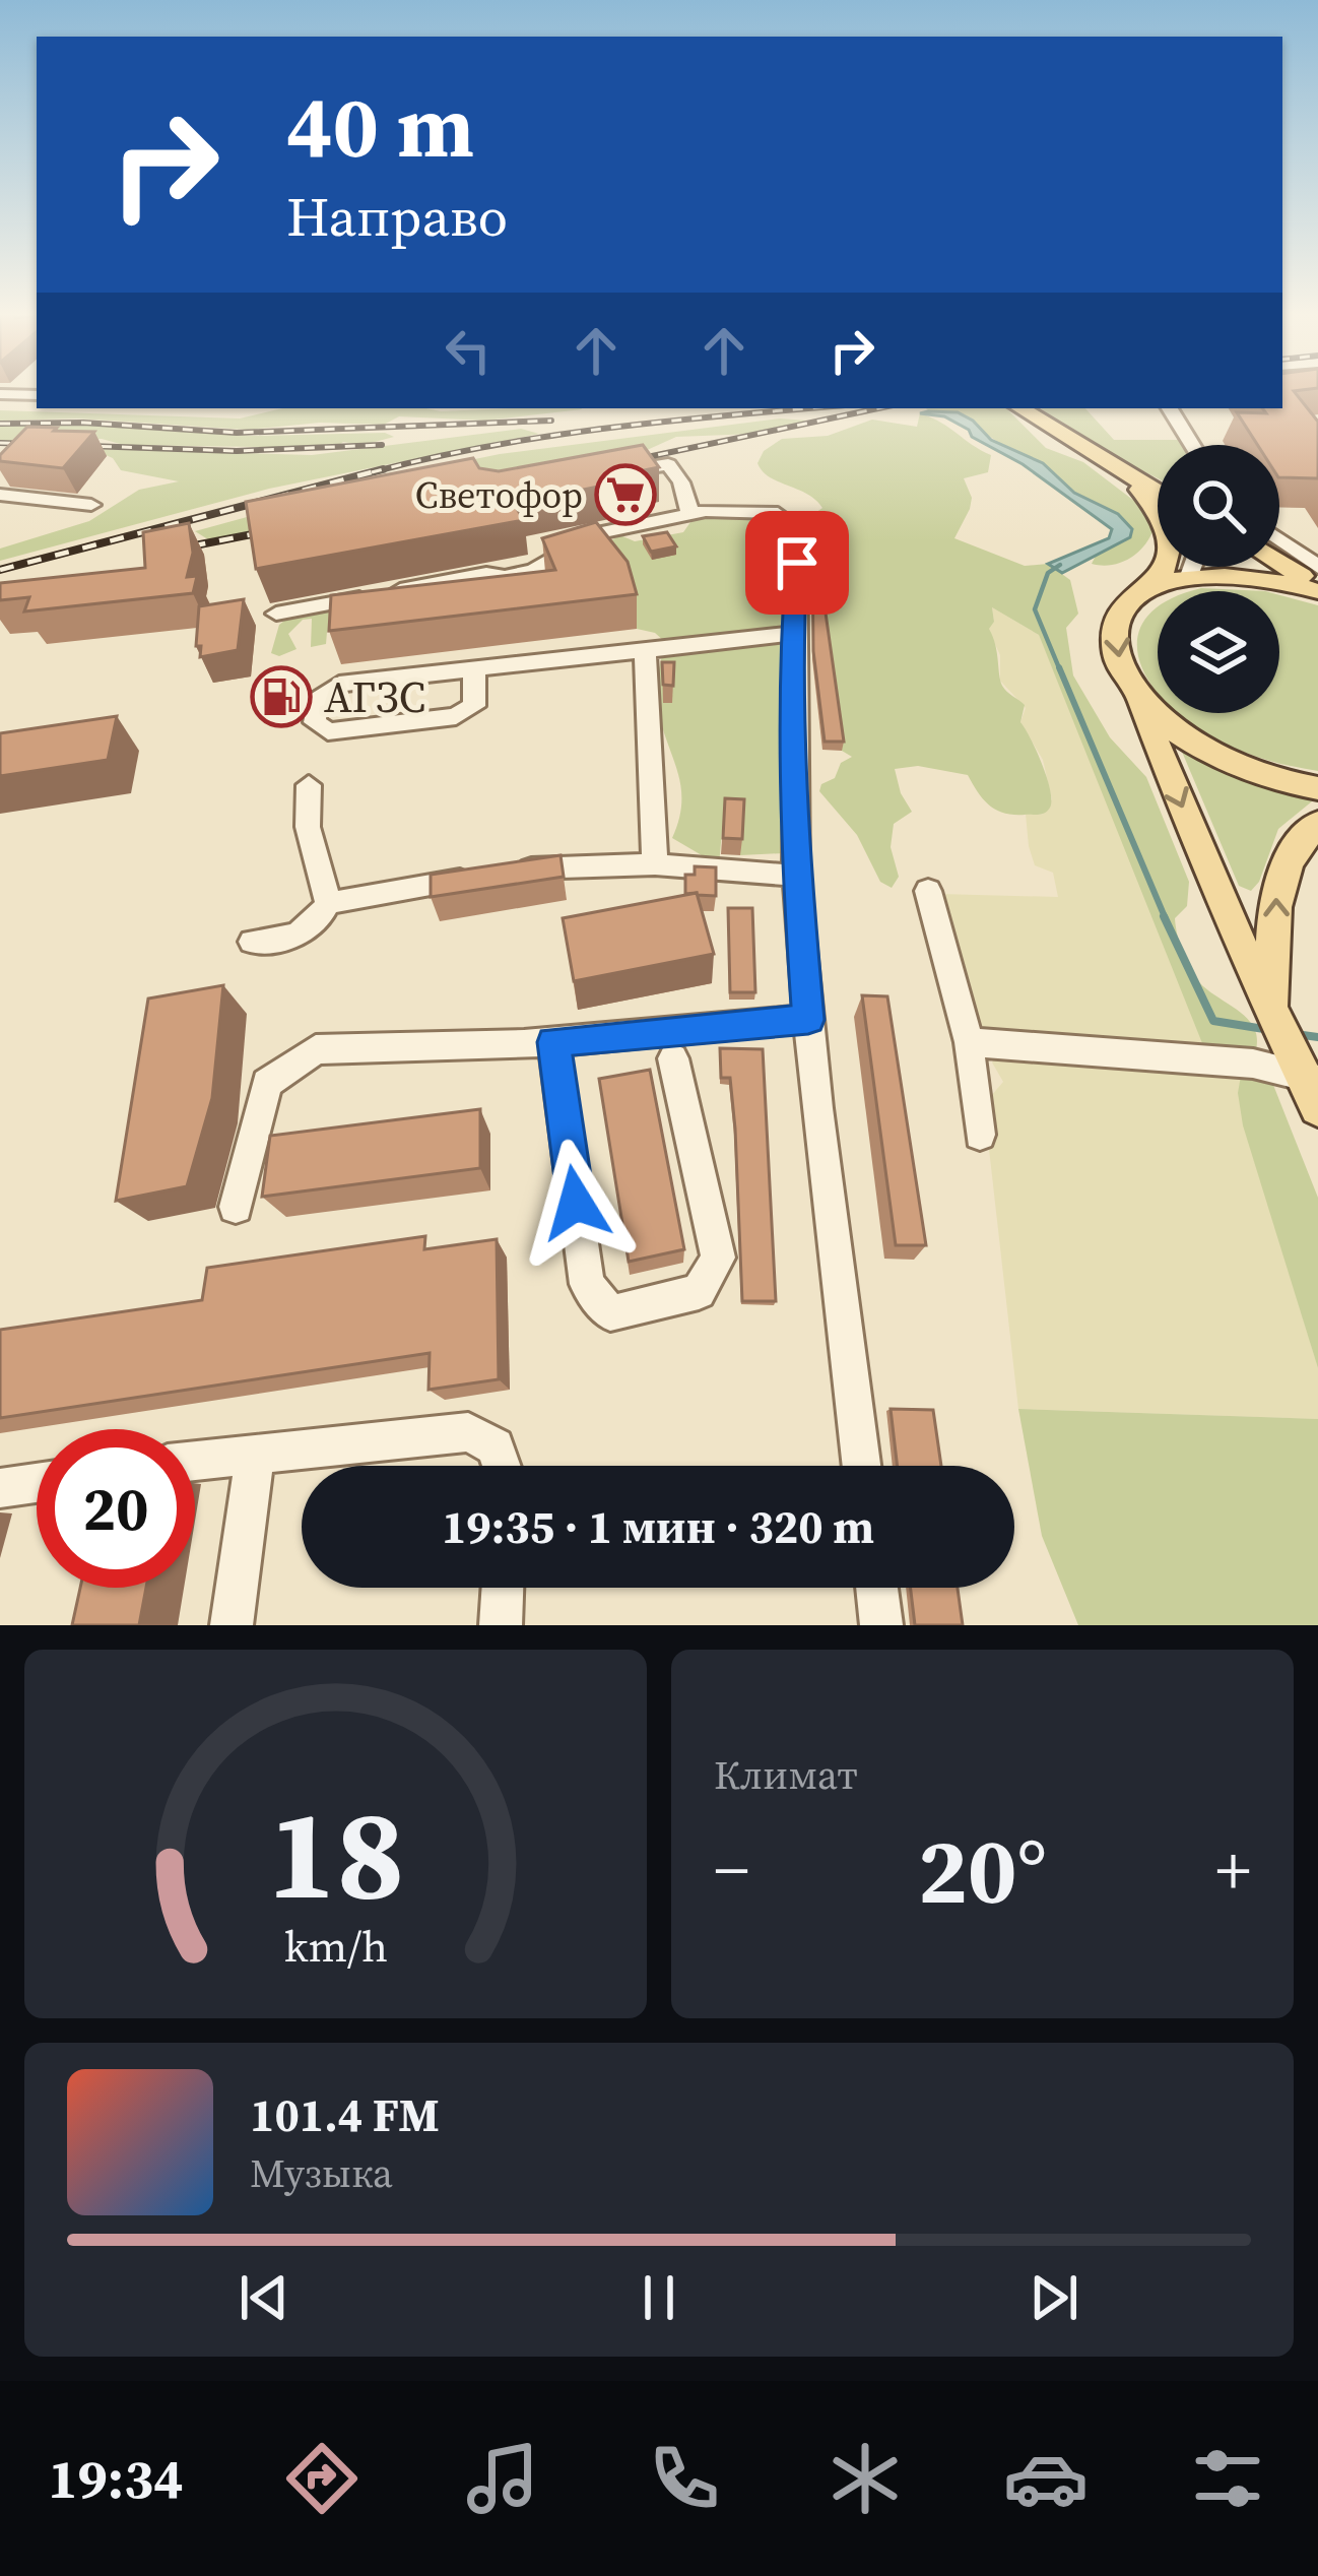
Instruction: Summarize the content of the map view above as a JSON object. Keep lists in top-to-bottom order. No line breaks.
{"places":{"supermarket":["Светофор"],"fuel station":["АГЗС"]},"page":{"turn":["40 m","Направо"],"limit":"20","trip":"19:35 · 1 мин · 320 m","tile":"Климат","heat":["−","20°","+"],"song":["101.4 FM","Музыка"],"tabs":"19:34","gauge":["18","km/h"]}}
